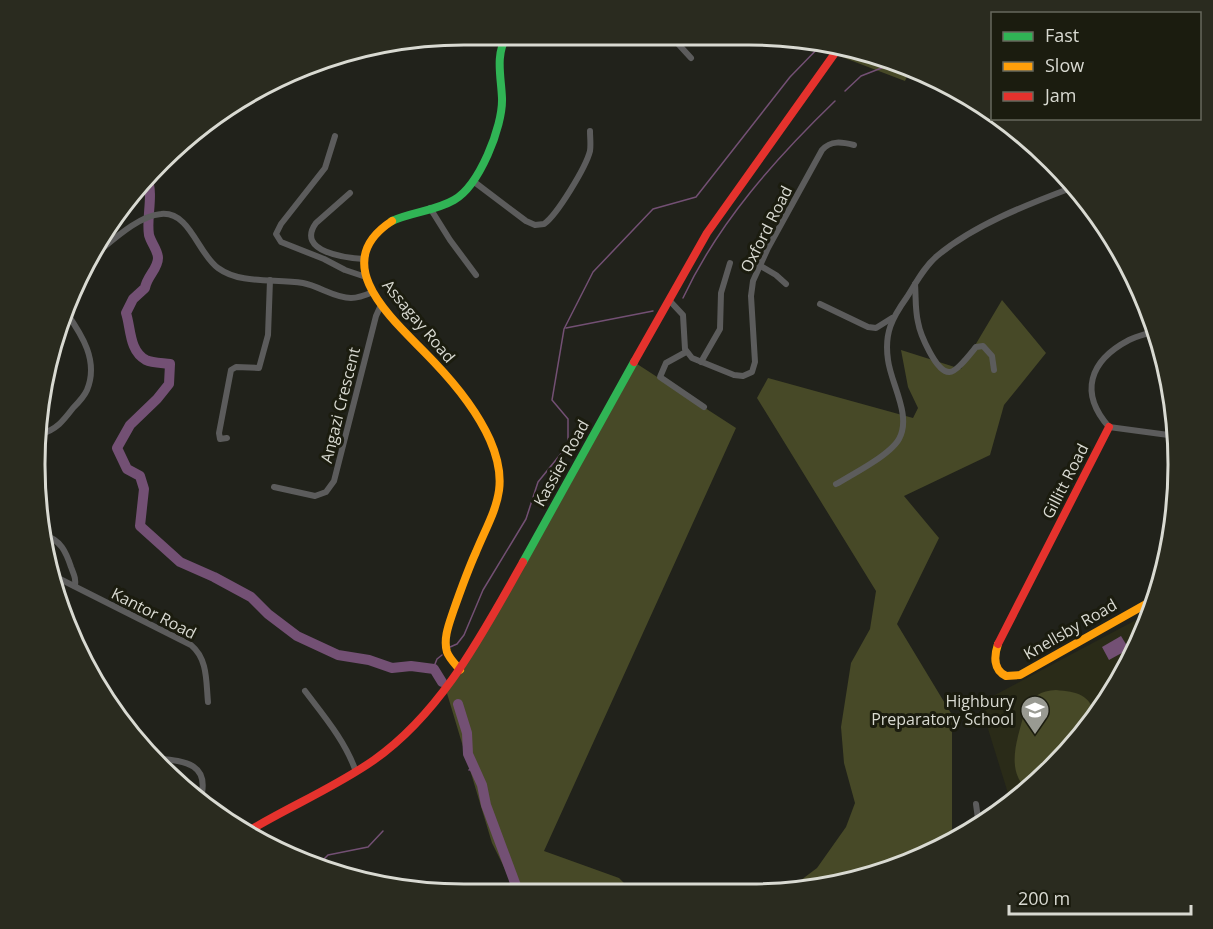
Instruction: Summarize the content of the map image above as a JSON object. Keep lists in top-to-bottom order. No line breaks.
{"streets":{"street":["Oxford Road","Assagay Road","Angazi Crescent","Kassier Road","Gillitt Road","Kantor Road","Knellsby Road"]},"crossings":[["Assagay Road","Angazi Crescent"],["Assagay Road","Kassier Road"],["Gillitt Road","Knellsby Road"]],"places":{"school or university":["Highbury Preparatory School"]},"legend":["Fast","Slow","Jam"],"scale_bar":"200 m"}
